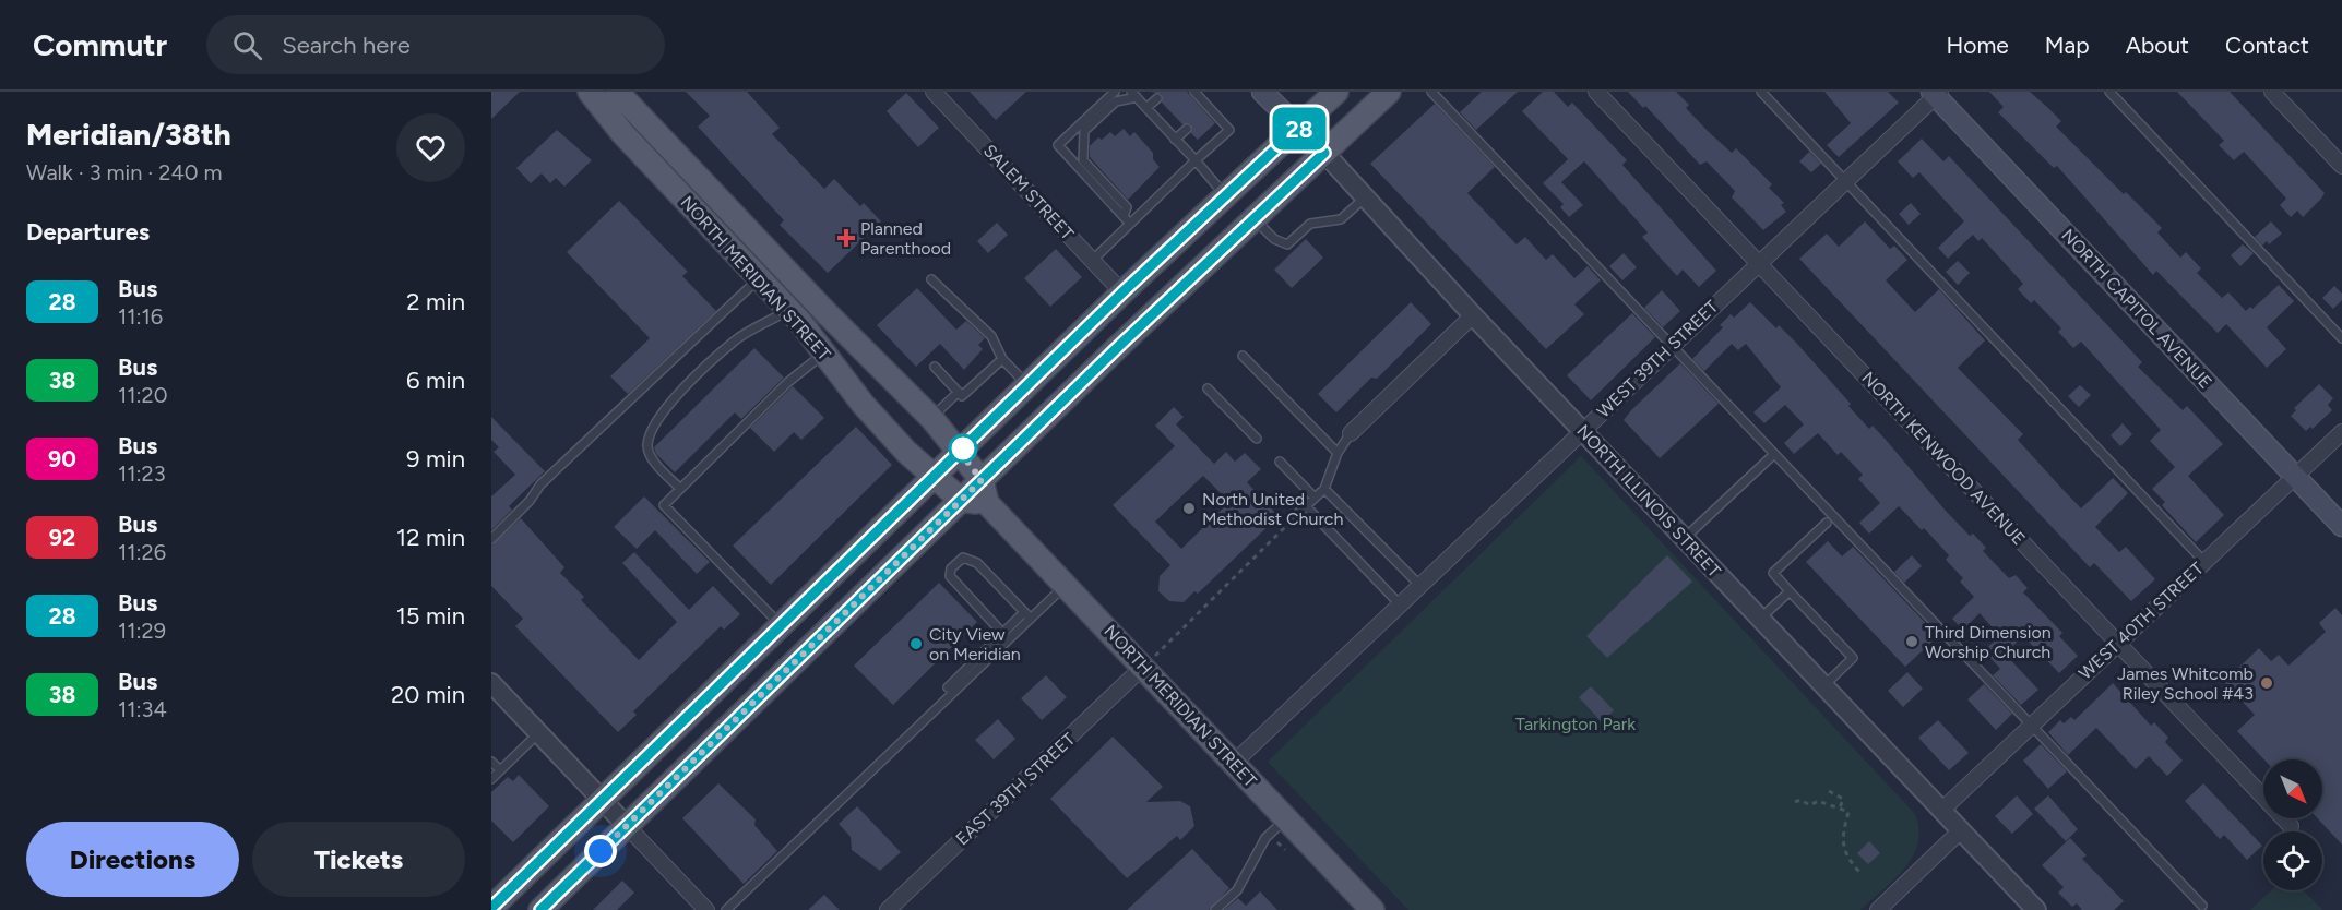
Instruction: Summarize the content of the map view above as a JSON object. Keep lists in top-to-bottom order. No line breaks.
{"streets":{"main road":["NORTH MERIDIAN STREET","NORTH CAPITOL AVENUE","NORTH ILLINOIS STREET"],"street":["SALEM STREET","WEST 39TH STREET","NORTH KENWOOD AVENUE","WEST 40TH STREET","EAST 39TH STREET"]},"crossings":[["NORTH MERIDIAN STREET","WEST 39TH STREET"],["NORTH MERIDIAN STREET","EAST 39TH STREET"],["NORTH CAPITOL AVENUE","WEST 39TH STREET"],["NORTH CAPITOL AVENUE","WEST 40TH STREET"],["WEST 39TH STREET","NORTH KENWOOD AVENUE"],["WEST 39TH STREET","NORTH ILLINOIS STREET"],["NORTH KENWOOD AVENUE","WEST 40TH STREET"],["NORTH ILLINOIS STREET","WEST 40TH STREET"]],"parks":["Tarkington Park"],"places":{"health":["Planned Parenthood"],"other":["North United Methodist Church","Third Dimension Worship Church","City View on Meridian","James Whitcomb Riley School #43"]},"lines":["bus line 28"],"north":"bottom right","page":{"header":"Commutr","search":"Search here","nav":["Home","Map","About","Contact"],"heading":[["Meridian/38th","Walk · 3 min · 240 m"],"Departures"],"on_map":"28","list":[{"mark":"28","name":"Bus","note":"11:16","value":"2 min"},{"mark":"38","name":"Bus","note":"11:20","value":"6 min"},{"mark":"90","name":"Bus","note":"11:23","value":"9 min"},{"mark":"92","name":"Bus","note":"11:26","value":"12 min"},{"mark":"28","name":"Bus","note":"11:29","value":"15 min"},{"mark":"38","name":"Bus","note":"11:34","value":"20 min"}],"buttons":["Directions","Tickets"]}}
